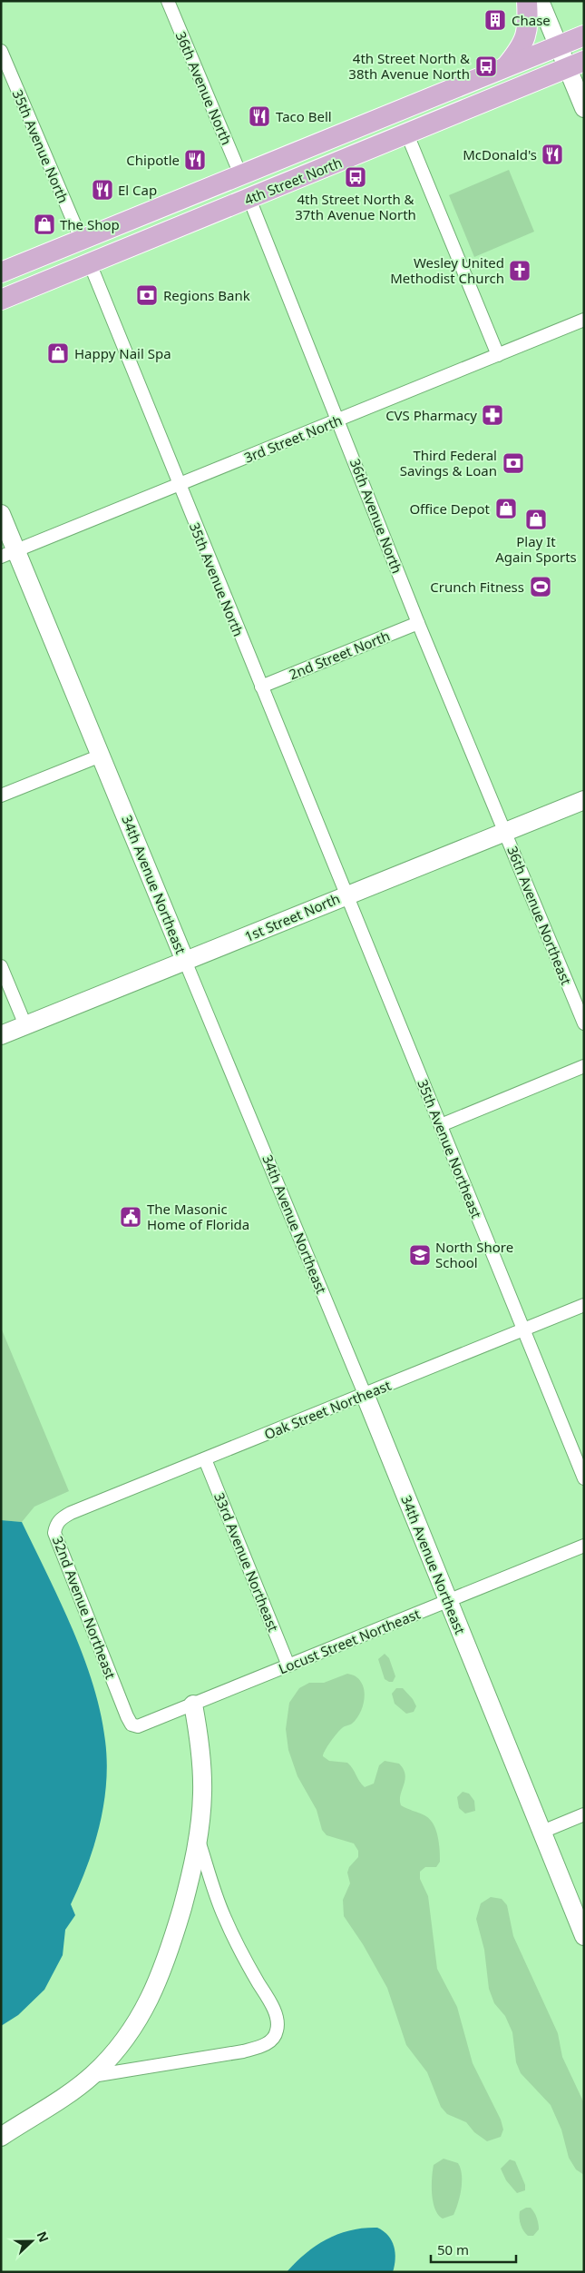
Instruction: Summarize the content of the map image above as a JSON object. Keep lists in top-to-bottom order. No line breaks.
{"streets":{"main road":["4th Street North"],"street":["36th Avenue North","35th Avenue North","3rd Street North","2nd Street North","34th Avenue Northeast","36th Avenue Northeast","1st Street North","35th Avenue Northeast","Oak Street Northeast","33rd Avenue Northeast","32nd Avenue Northeast","Locust Street Northeast"]},"crossings":[["36th Avenue North","4th Street North"],["36th Avenue North","3rd Street North"],["36th Avenue North","2nd Street North"],["36th Avenue North","36th Avenue Northeast"],["36th Avenue North","1st Street North"],["35th Avenue North","4th Street North"],["35th Avenue North","3rd Street North"],["35th Avenue North","2nd Street North"],["35th Avenue North","1st Street North"],["35th Avenue North","35th Avenue Northeast"],["3rd Street North","34th Avenue Northeast"],["34th Avenue Northeast","1st Street North"],["34th Avenue Northeast","Oak Street Northeast"],["34th Avenue Northeast","Locust Street Northeast"],["36th Avenue Northeast","1st Street North"],["1st Street North","35th Avenue Northeast"],["35th Avenue Northeast","Oak Street Northeast"],["Oak Street Northeast","33rd Avenue Northeast"],["Oak Street Northeast","32nd Avenue Northeast"],["33rd Avenue Northeast","Locust Street Northeast"],["32nd Avenue Northeast","Locust Street Northeast"]],"places":{"building":["Chase"],"bus stop":["4th Street North & 38th Avenue North","4th Street North & 37th Avenue North"],"restaurant":["Taco Bell","McDonald's","Chipotle","El Cap"],"shop":["The Shop","Happy Nail Spa","Office Depot","Play It Again Sports"],"church":["Wesley United Methodist Church"],"bank":["Regions Bank","Third Federal Savings & Loan"],"pharmacy":["CVS Pharmacy"],"sports":["Crunch Fitness"],"public building":["The Masonic Home of Florida"],"school or university":["North Shore School"]},"scale_bar":"50 m","north":"right"}
